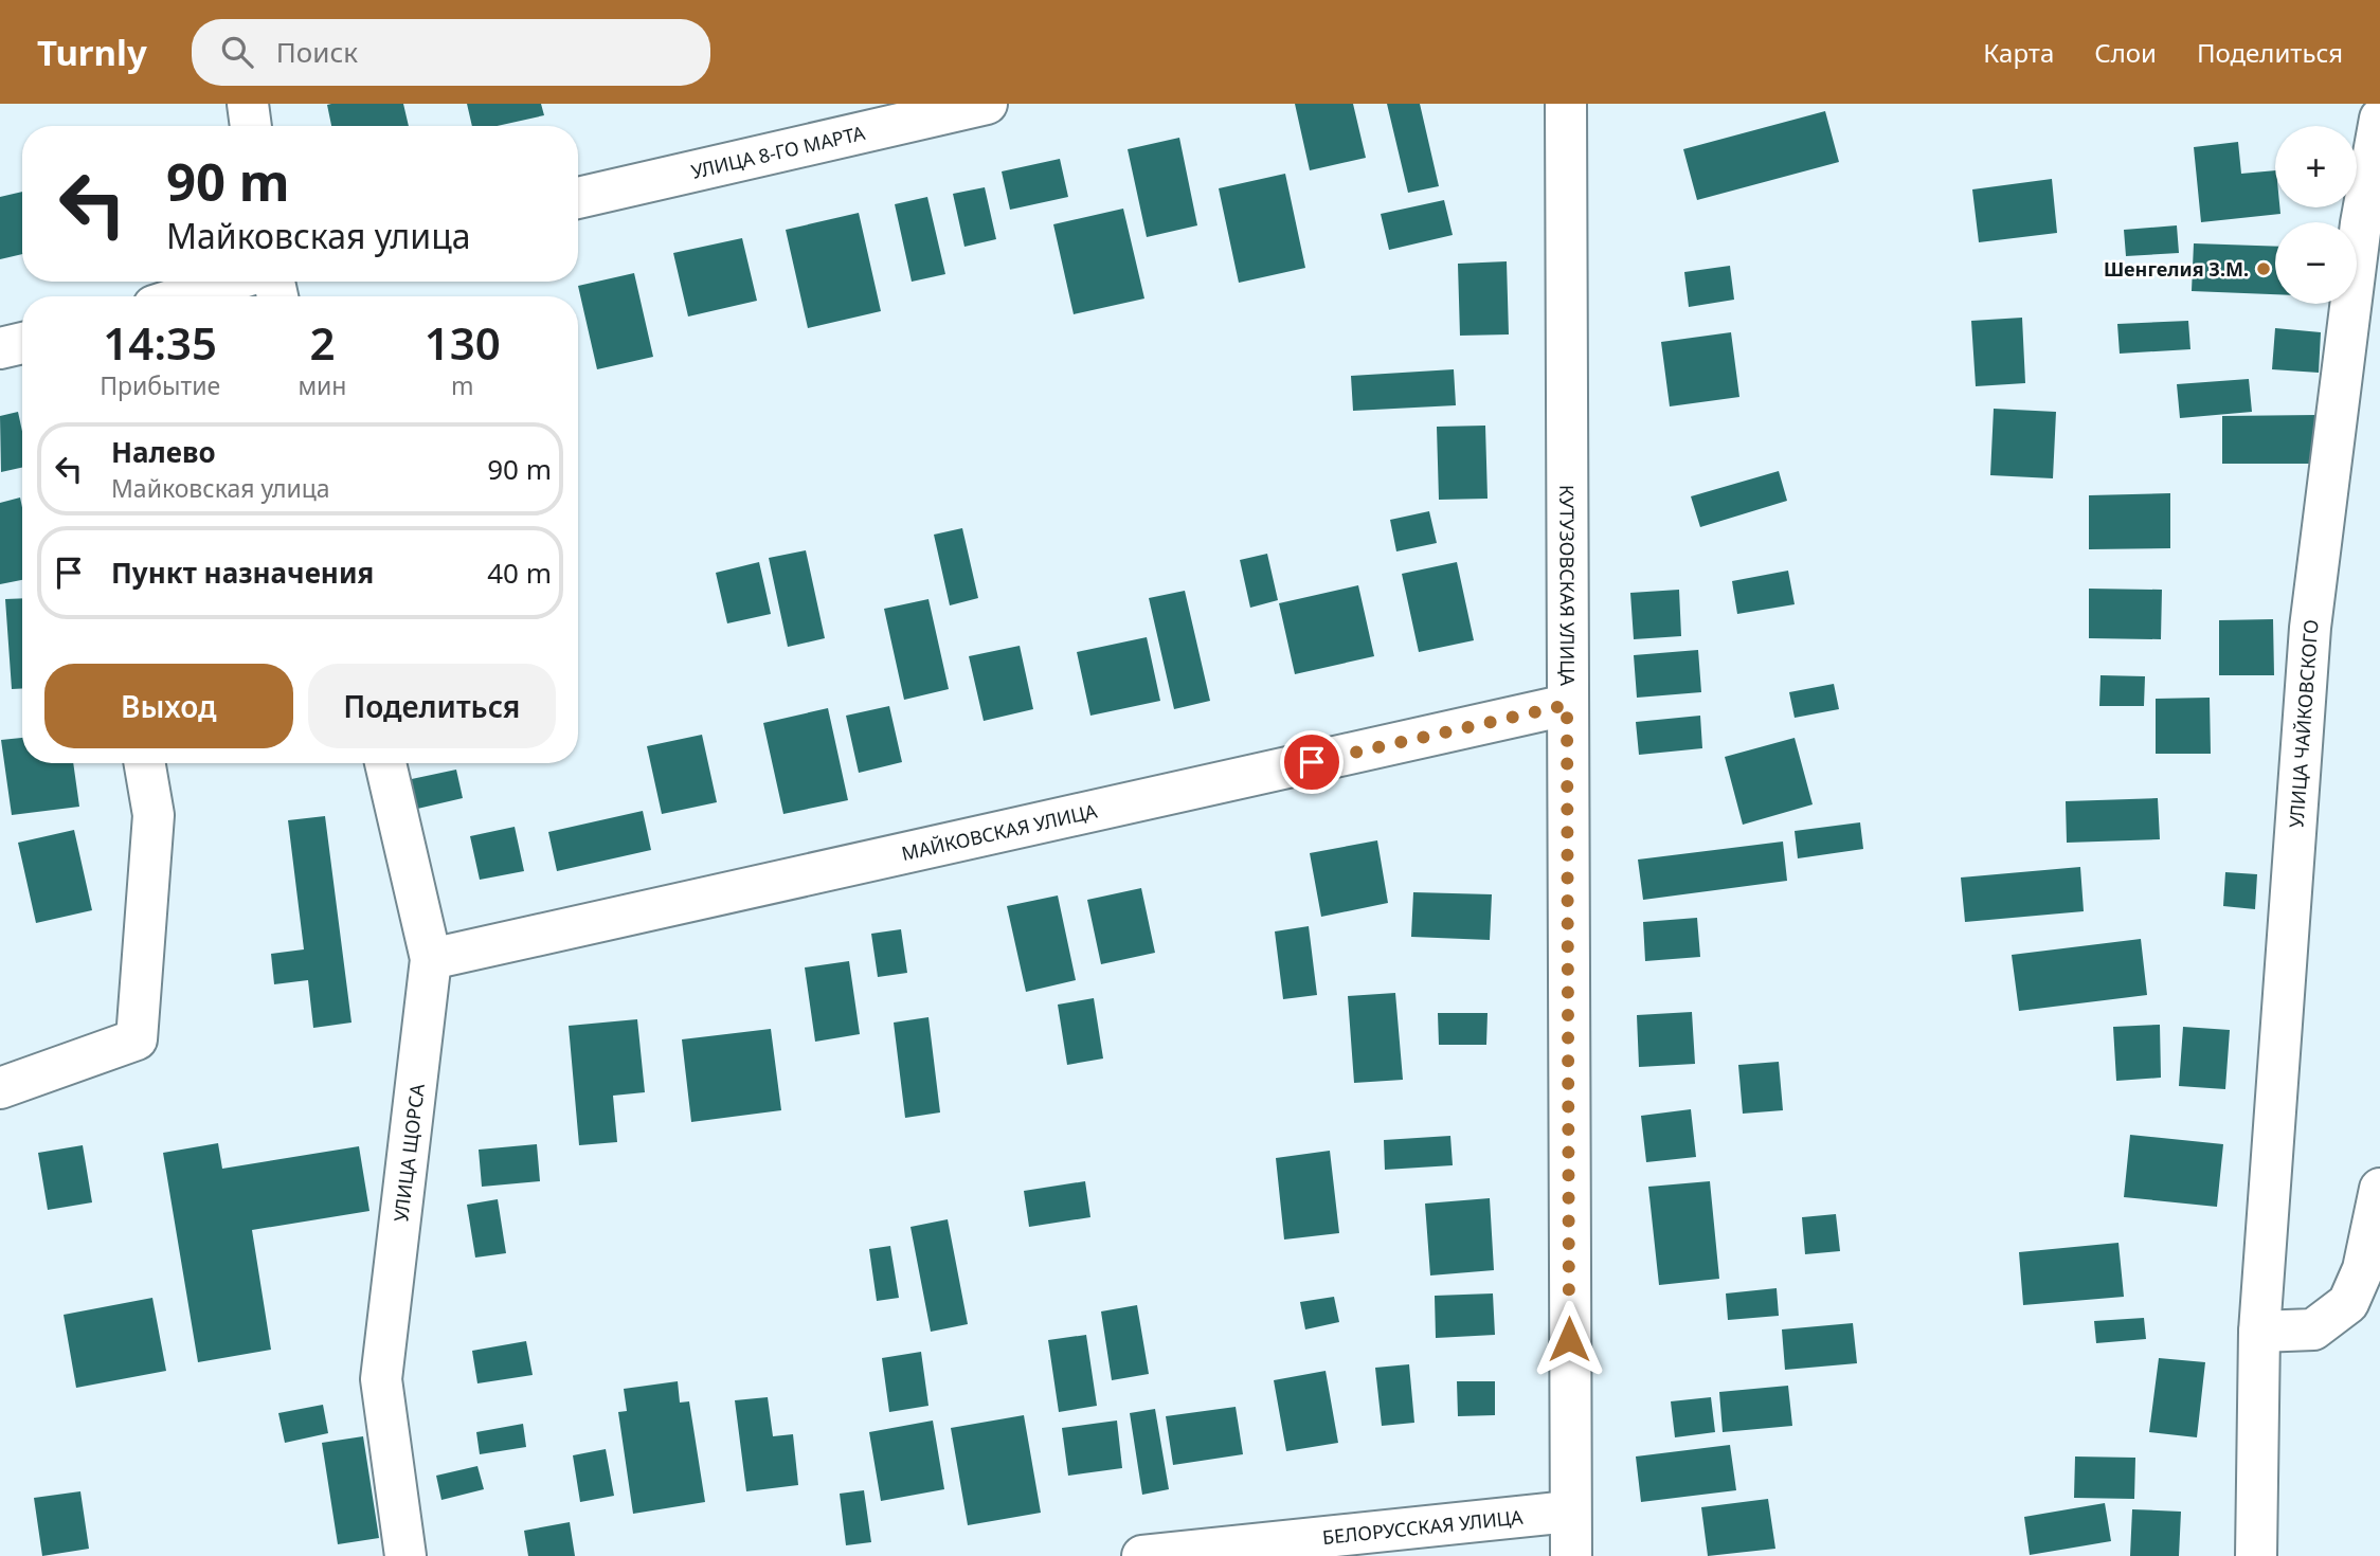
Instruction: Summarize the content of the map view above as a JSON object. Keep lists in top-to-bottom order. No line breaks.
{"streets":{"street":["УЛИЦА 8-ГО МАРТА","КУТУЗОВСКАЯ УЛИЦА","УЛИЦА ЧАЙКОВСКОГО","МАЙКОВСКАЯ УЛИЦА","УЛИЦА ЩОРСА","БЕЛОРУССКАЯ УЛИЦА"]},"crossings":[["КУТУЗОВСКАЯ УЛИЦА","МАЙКОВСКАЯ УЛИЦА"],["КУТУЗОВСКАЯ УЛИЦА","БЕЛОРУССКАЯ УЛИЦА"],["МАЙКОВСКАЯ УЛИЦА","УЛИЦА ЩОРСА"]],"places":["Шенгелия З.М."],"page":{"header":"Turnly","search":"Поиск","nav":["Карта","Слои","Поделиться"],"map_buttons":["+","−"],"turn":["90 m","Майковская улица"],"eta":["14:35","Прибытие","2","мин","130","m"],"list":[{"name":"Налево","note":"Майковская улица","value":"90 m"},{"name":"Пункт назначения","value":"40 m"}],"buttons":["Выход","Поделиться"]}}
